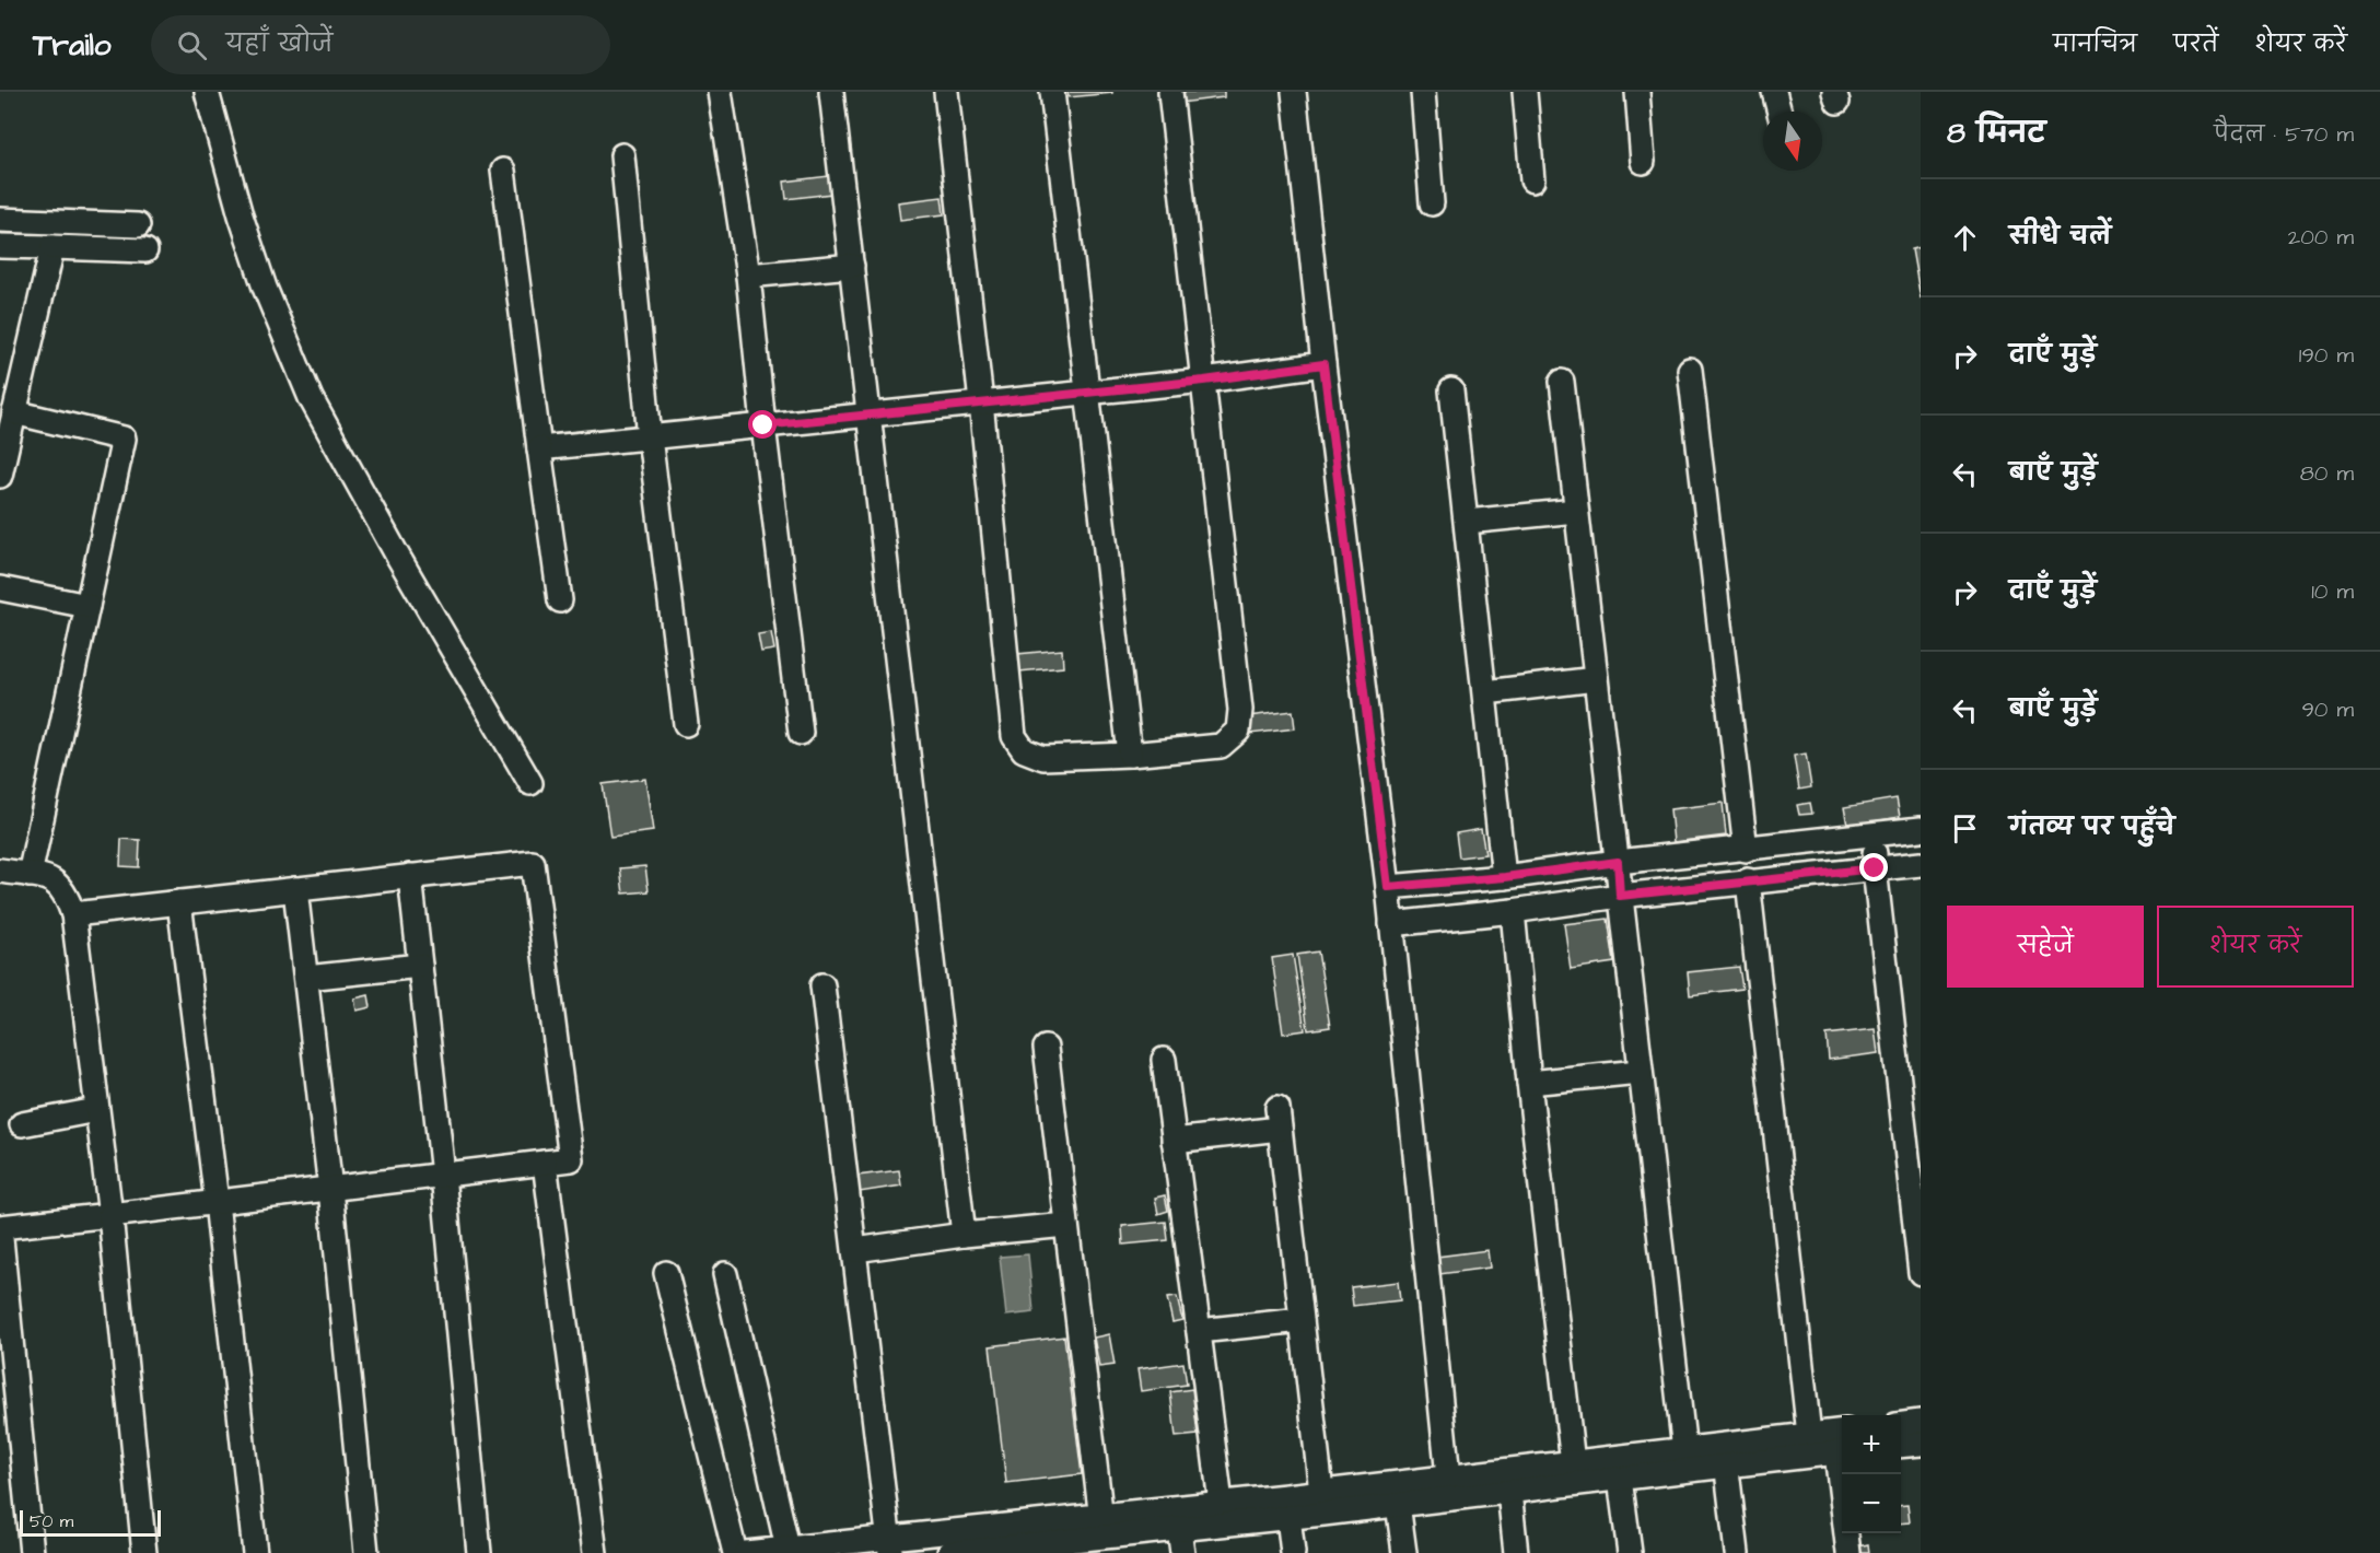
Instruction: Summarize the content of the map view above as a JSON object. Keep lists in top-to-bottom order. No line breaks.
{"scale_bar":"50 m","north":"bottom","page":{"header":"Trailo","search":"यहाँ खोजें","nav":["मानचित्र","परतें","शेयर करें"],"heading":["8 मिनट","पैदल · 570 m"],"list":[["सीधे चलें","200 m"],["दाएँ मुड़ें","190 m"],["बाएँ मुड़ें","80 m"],["दाएँ मुड़ें","10 m"],["बाएँ मुड़ें","90 m"],"गंतव्य पर पहुँचे"],"buttons":["सहेजें","शेयर करें"],"map_buttons":["+","−"],"scale":"50 m"}}
